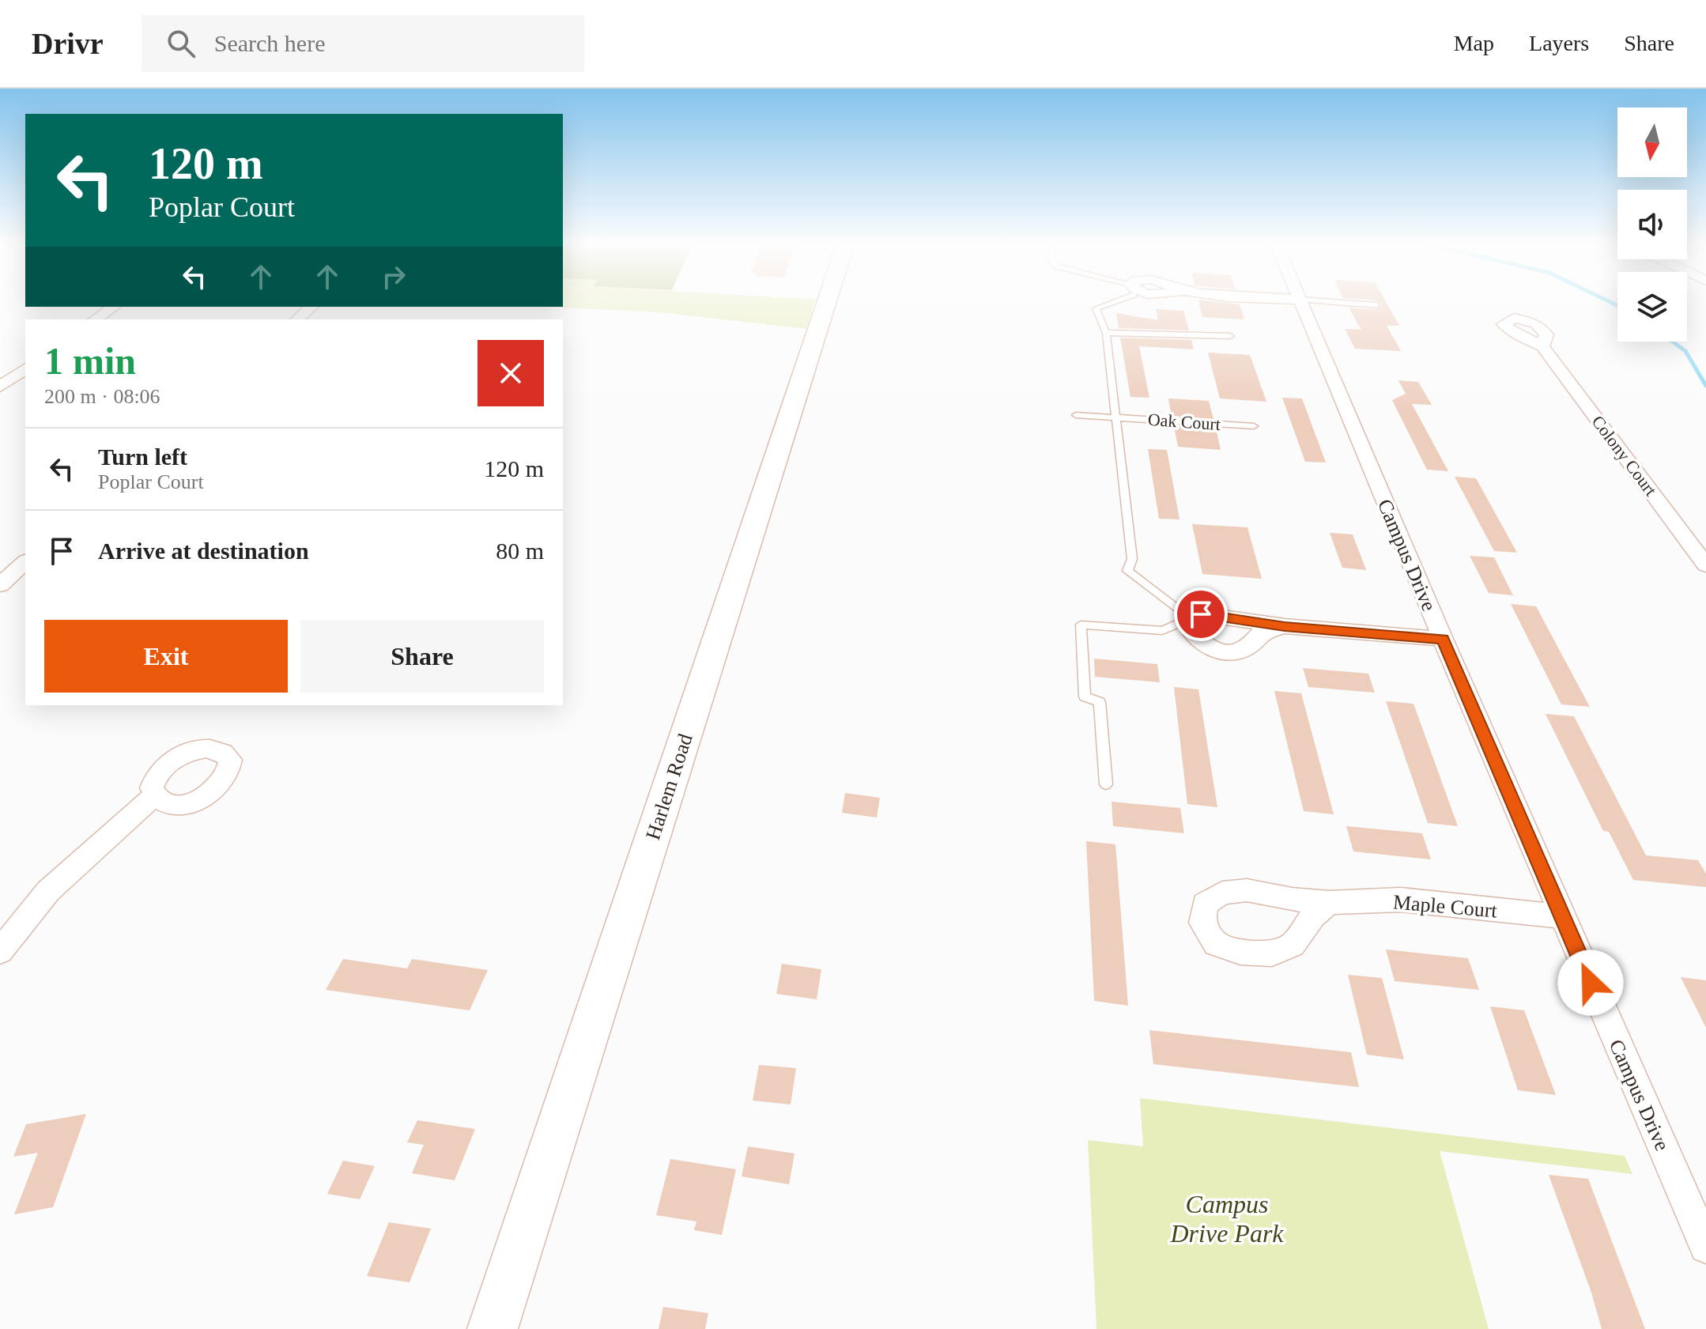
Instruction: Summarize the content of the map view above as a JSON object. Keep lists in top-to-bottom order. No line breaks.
{"streets":{"main road":["Harlem Road"],"street":["Colony Court","Campus Drive","Maple Court"],"lane":["Oak Court"]},"crossings":[["Campus Drive","Maple Court"]],"parks":["Campus Drive Park"],"north":"bottom","page":{"header":"Drivr","search":"Search here","nav":["Map","Layers","Share"],"turn":["120 m","Poplar Court"],"heading":["1 min","200 m · 08:06"],"list":[{"name":"Turn left","note":"Poplar Court","value":"120 m"},{"name":"Arrive at destination","value":"80 m"}],"buttons":["Exit","Share"]}}
